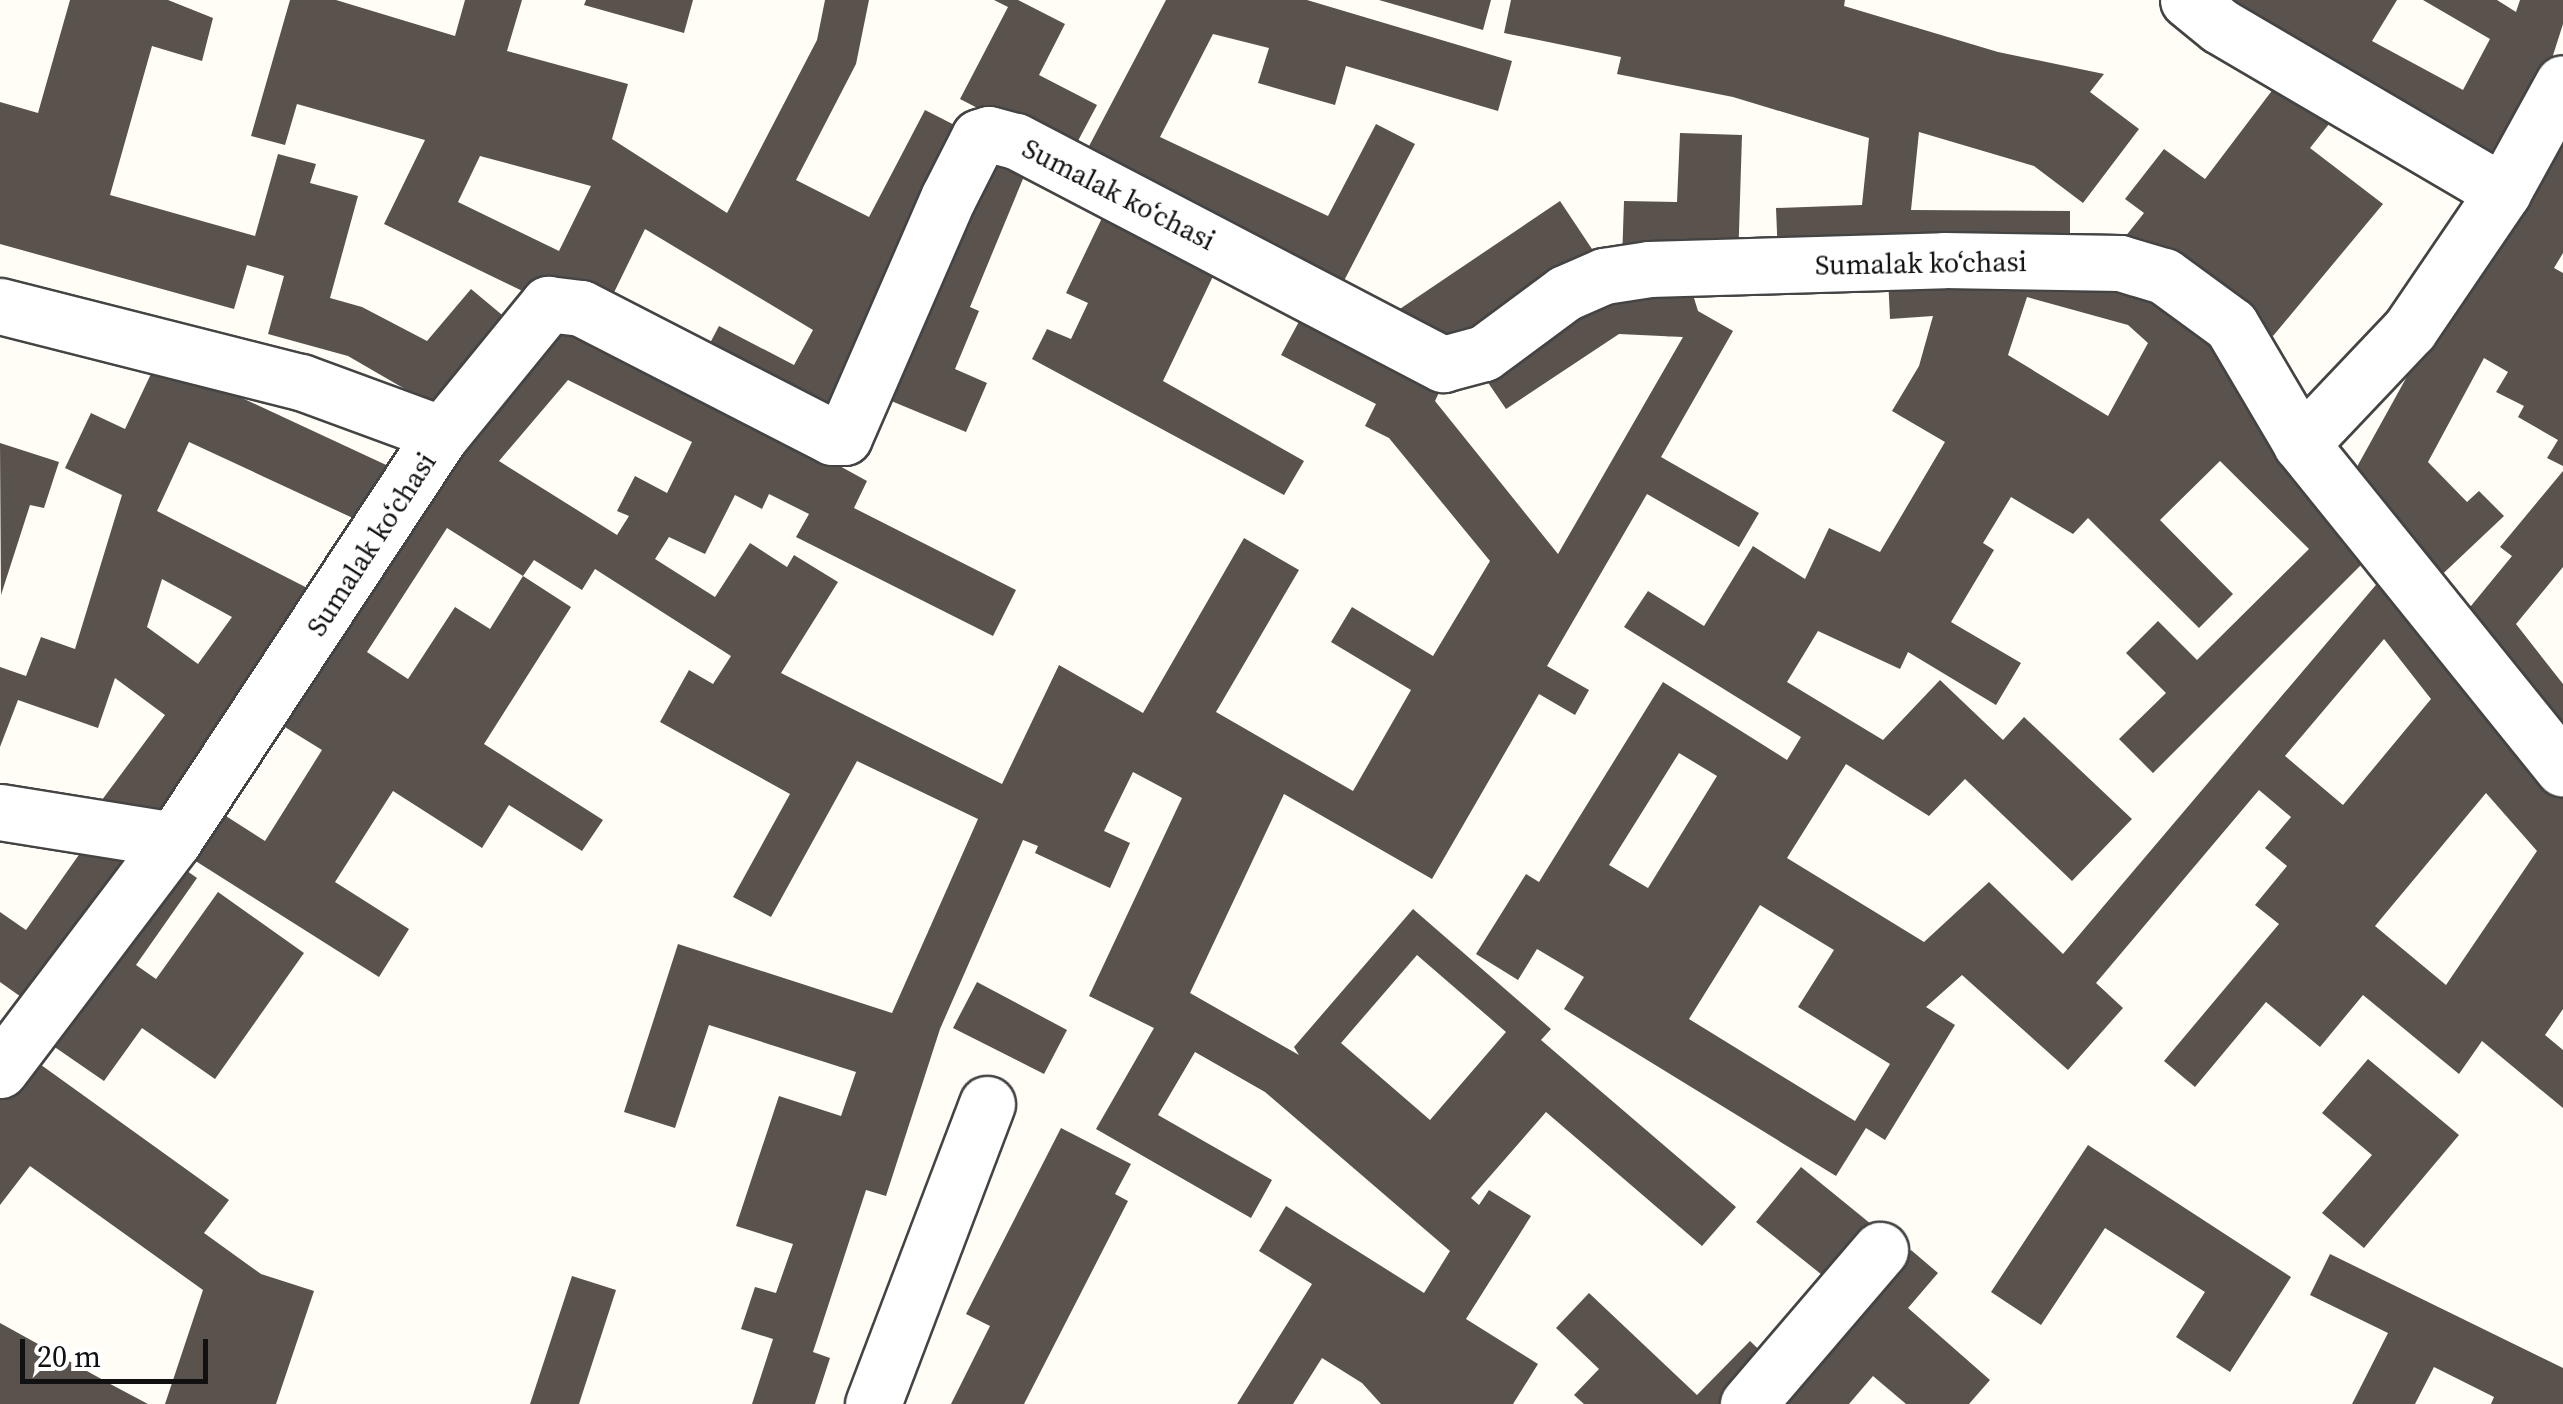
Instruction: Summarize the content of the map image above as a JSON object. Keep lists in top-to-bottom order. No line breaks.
{"streets":{"street":["Sumalak koʻchasi"]},"scale_bar":"20 m"}
